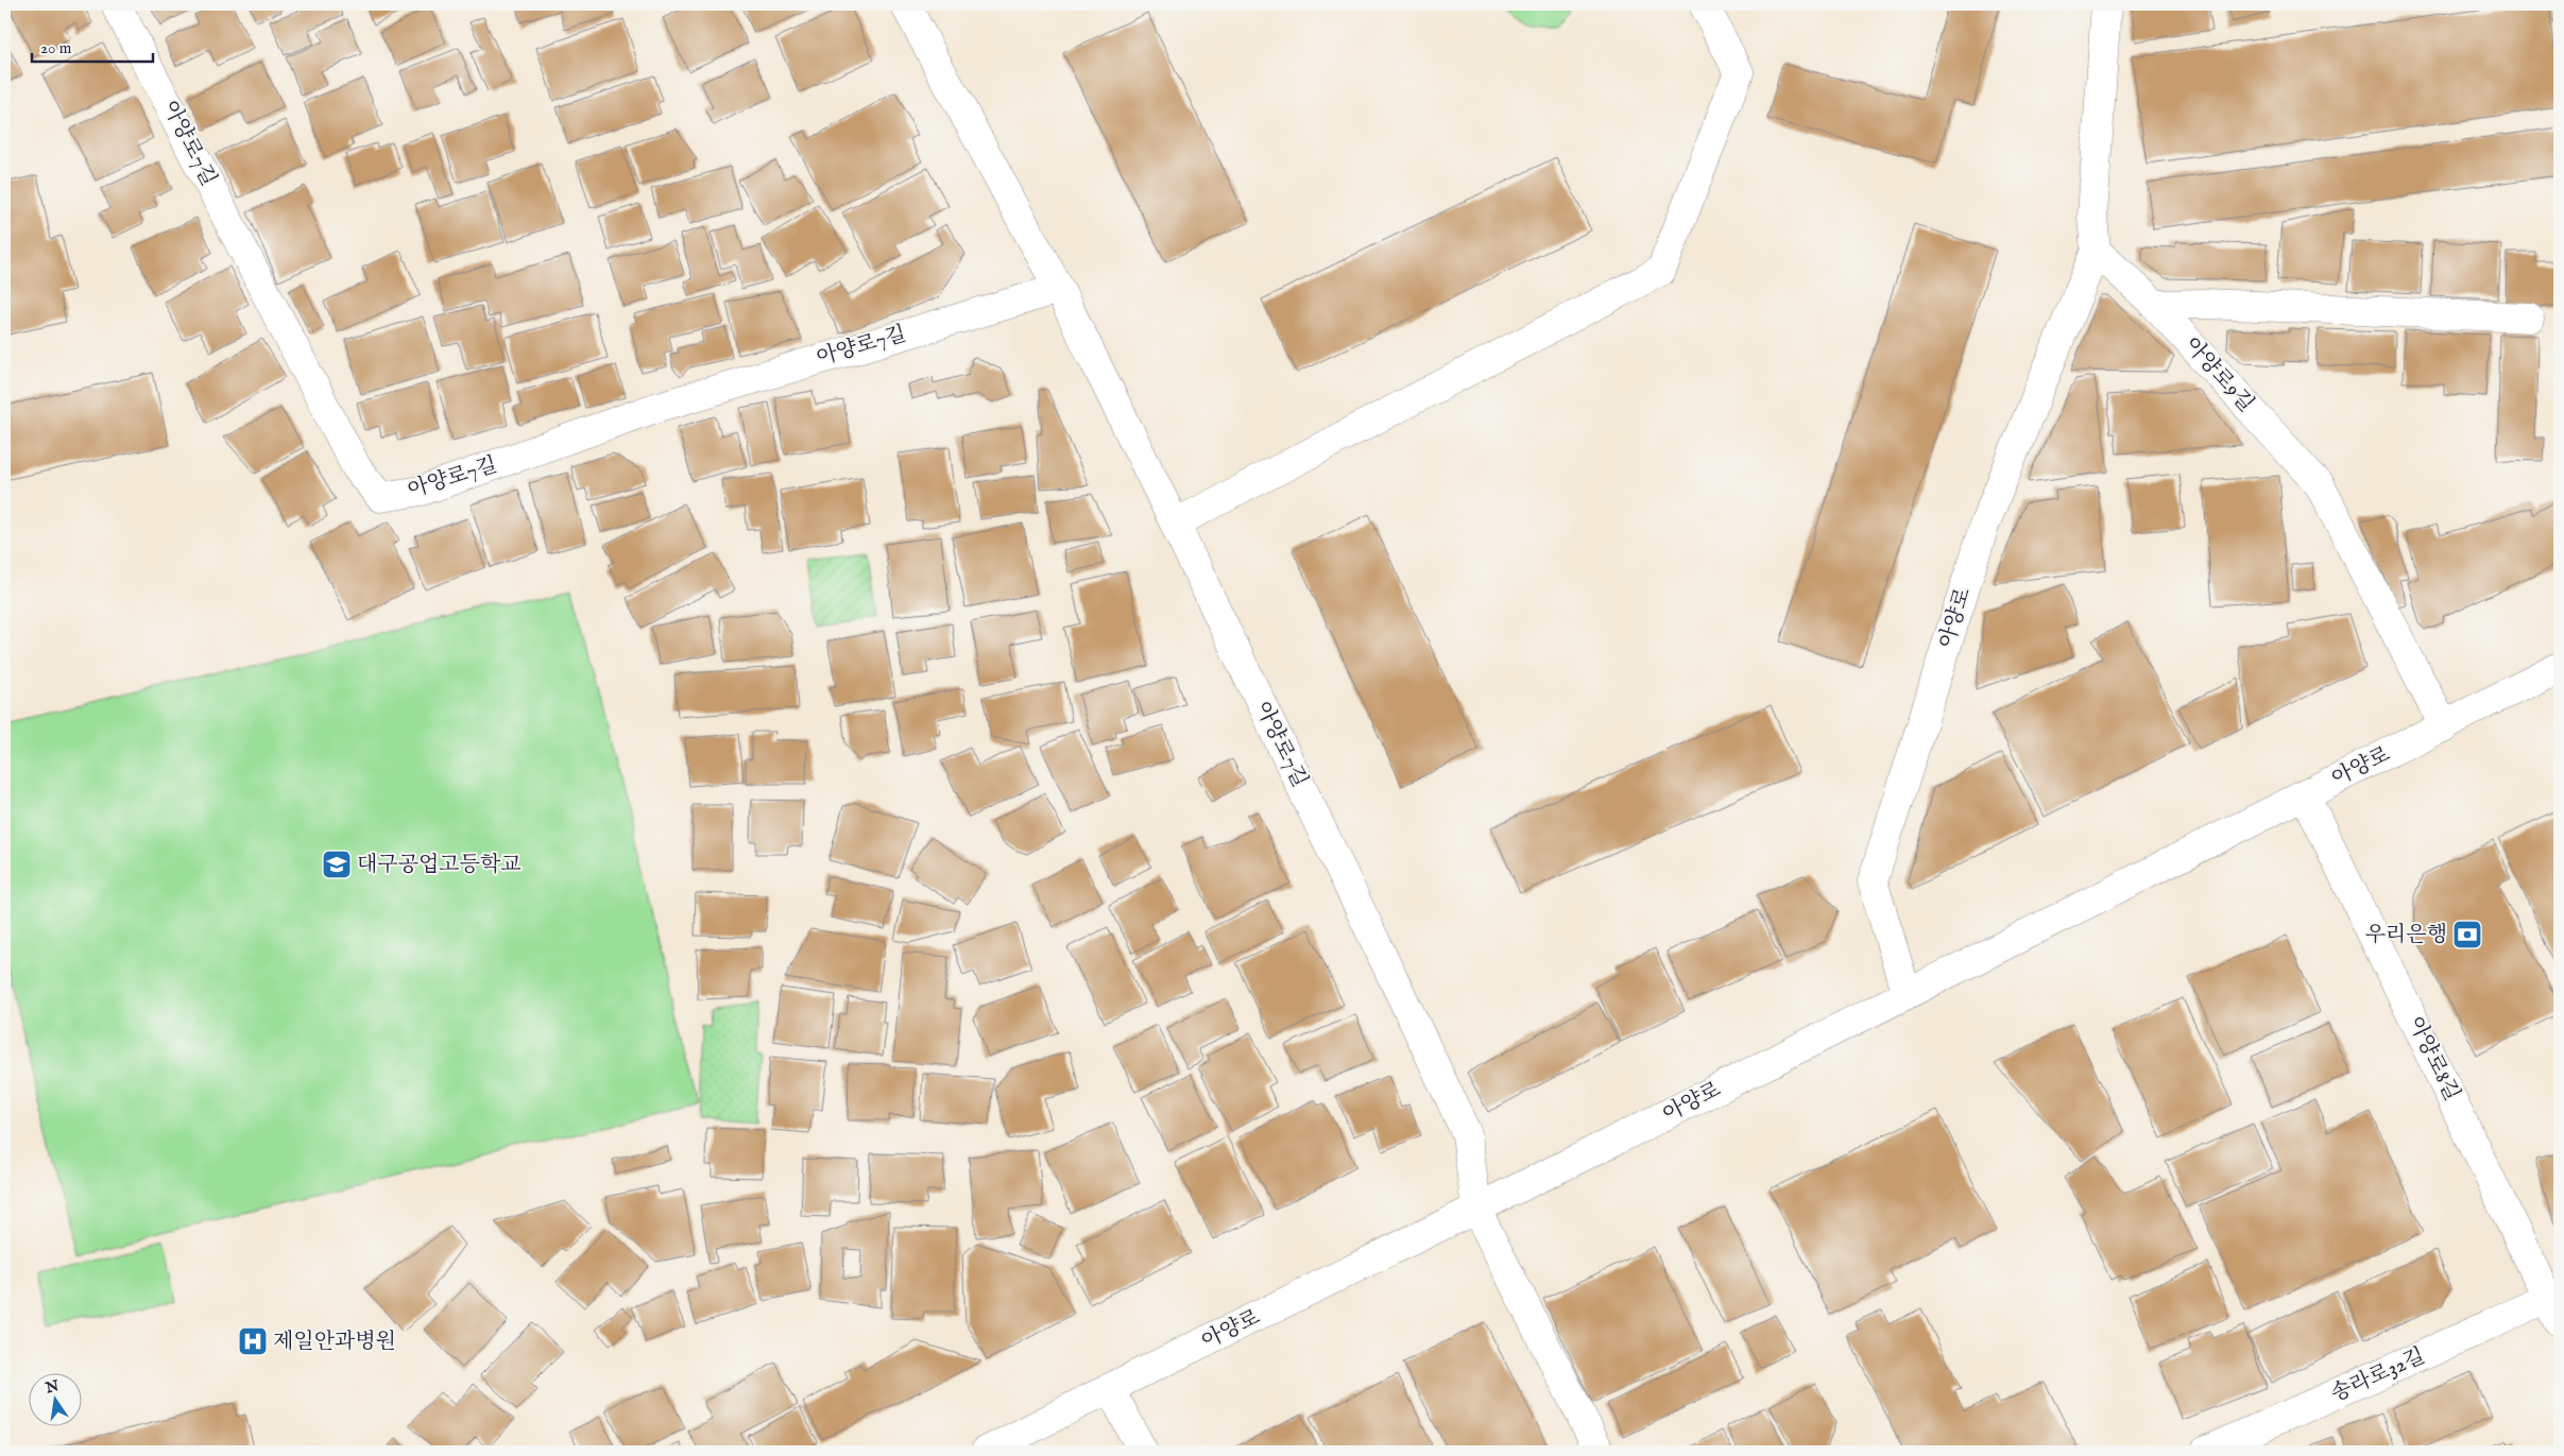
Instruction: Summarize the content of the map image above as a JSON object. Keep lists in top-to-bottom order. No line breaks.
{"streets":{"street":["아양로7길","아양로9길","아양로","아양로8길","송라로32길"]},"crossings":[["아양로7길","아양로"],["아양로9길","아양로"],["아양로","아양로8길"],["아양로8길","송라로32길"]],"places":{"school or university":["대구공업고등학교"],"bank":["우리은행"],"hospital":["제일안과병원"]},"scale_bar":"20 m","north":"top"}
